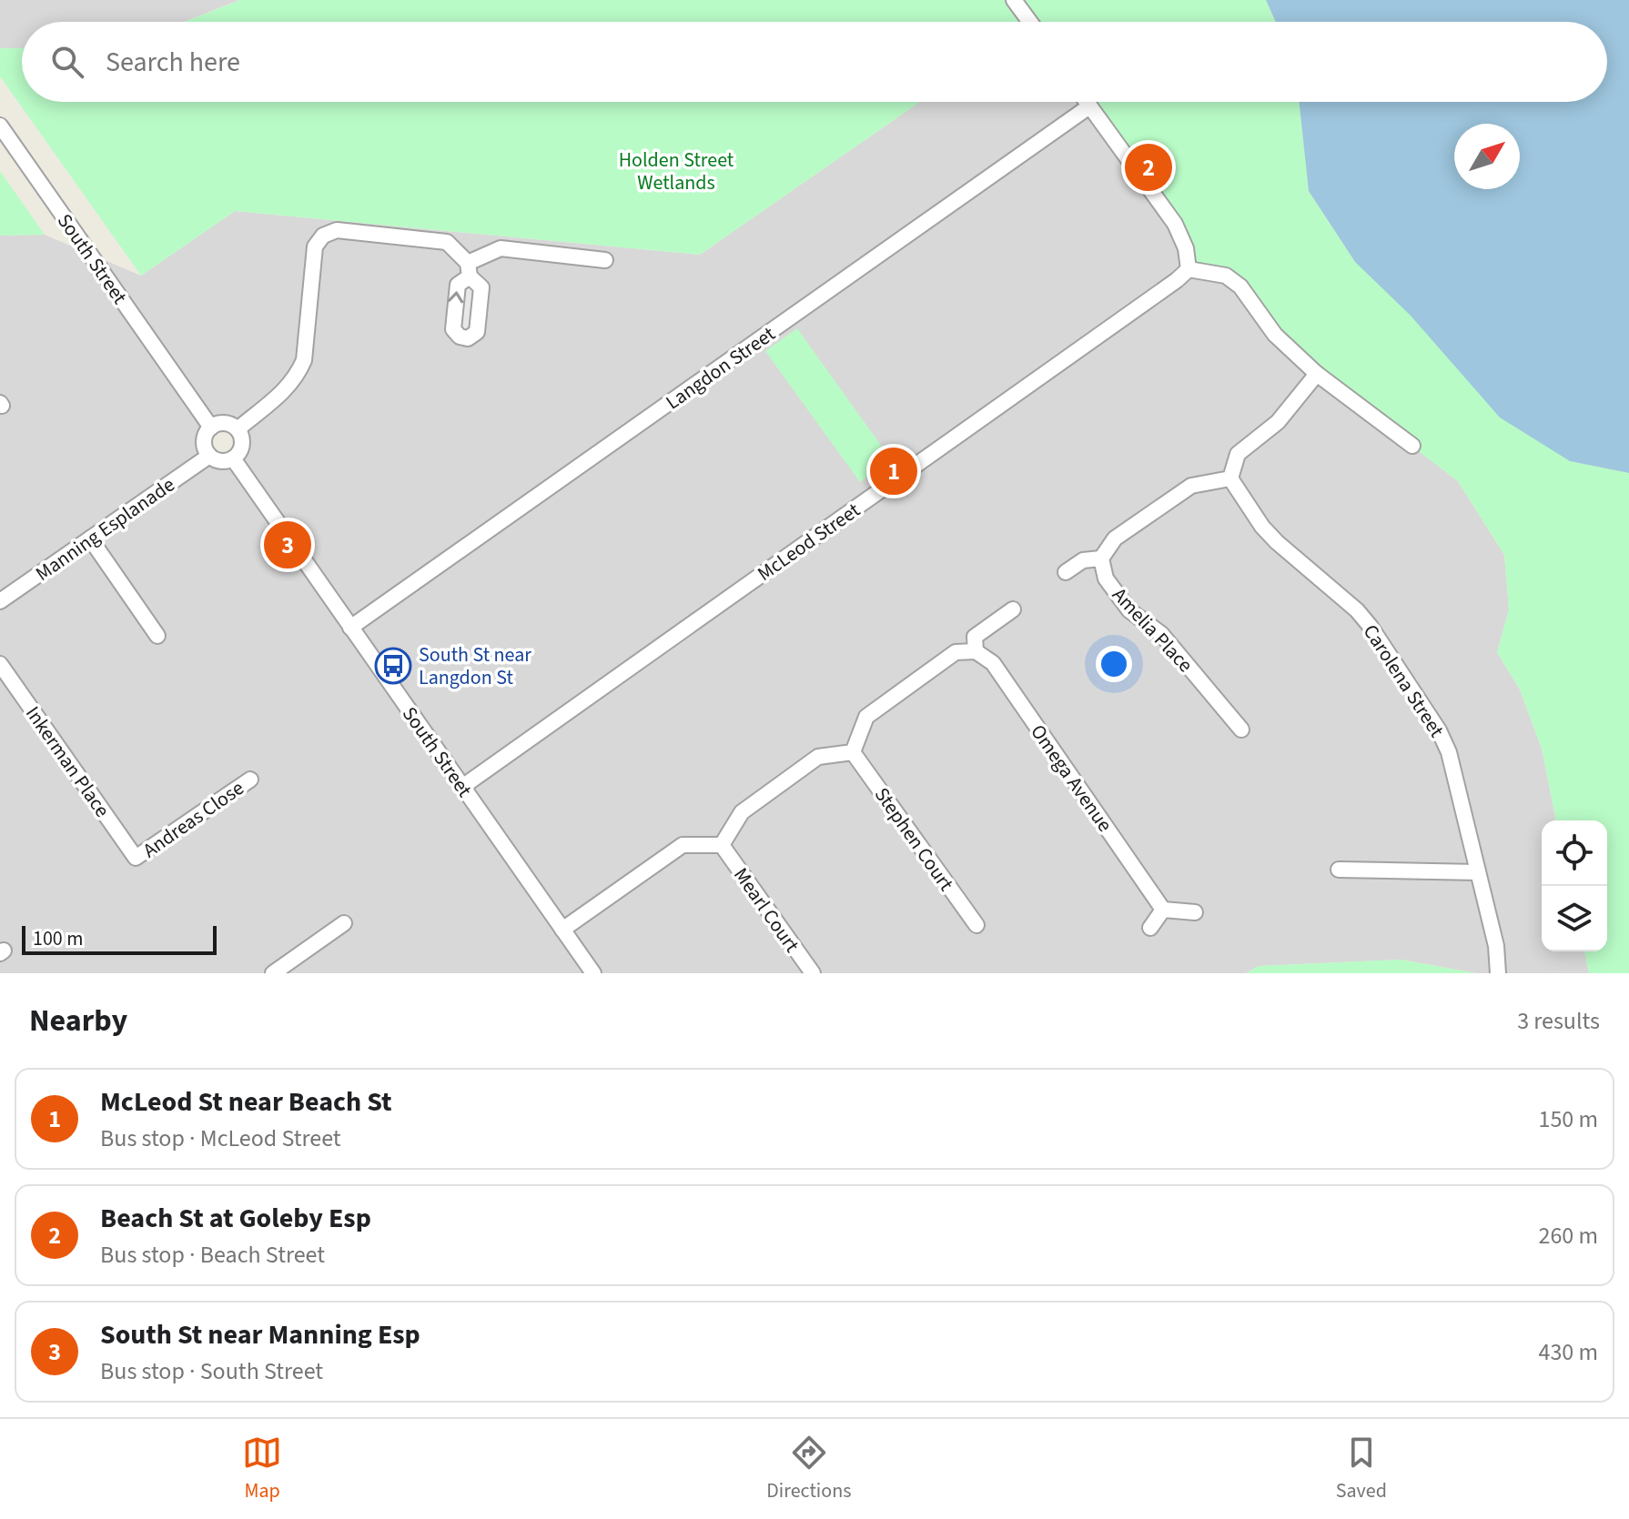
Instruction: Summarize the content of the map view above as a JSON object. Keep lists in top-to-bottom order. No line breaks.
{"streets":{"street":["South Street","Langdon Street","Manning Esplanade","McLeod Street","Amelia Place","Carolena Street","Inkerman Place","Omega Avenue","Andreas Close","Stephen Court","Mearl Court"]},"crossings":[["South Street","Langdon Street"],["South Street","Manning Esplanade"],["South Street","McLeod Street"],["Inkerman Place","Andreas Close"]],"parks":["Holden Street Wetlands"],"places":{"bus stop":["South St near Langdon St"]},"scale_bar":"100 m","north":"top right","page":{"search":"Search here","pins":["2","1","3"],"scale":"100 m","heading":["Nearby","3 results"],"list":[{"mark":"1","name":"McLeod St near Beach St","note":"Bus stop · McLeod Street","value":"150 m"},{"mark":"2","name":"Beach St at Goleby Esp","note":"Bus stop · Beach Street","value":"260 m"},{"mark":"3","name":"South St near Manning Esp","note":"Bus stop · South Street","value":"430 m"}],"nav":["Map","Directions","Saved"]}}
